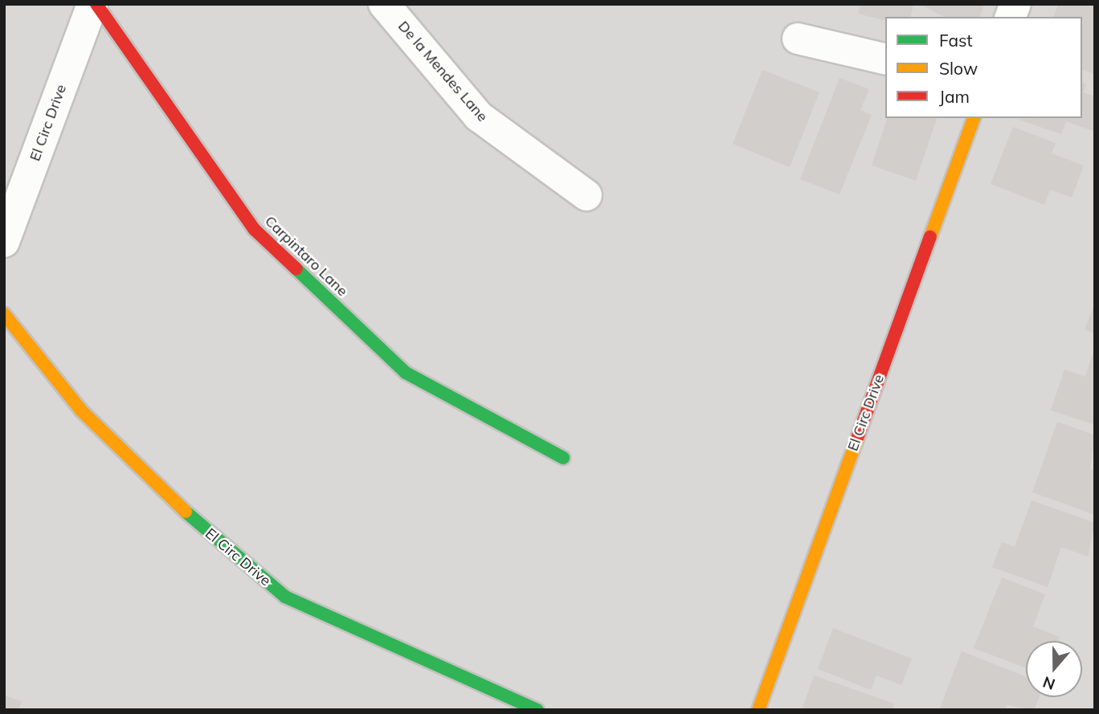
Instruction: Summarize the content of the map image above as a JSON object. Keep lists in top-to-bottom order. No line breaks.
{"streets":{"street":["De la Mendes Lane","El Circ Drive","Carpintaro Lane"]},"crossings":[["El Circ Drive","Carpintaro Lane"]],"legend":["Fast","Slow","Jam"],"north":"bottom"}
